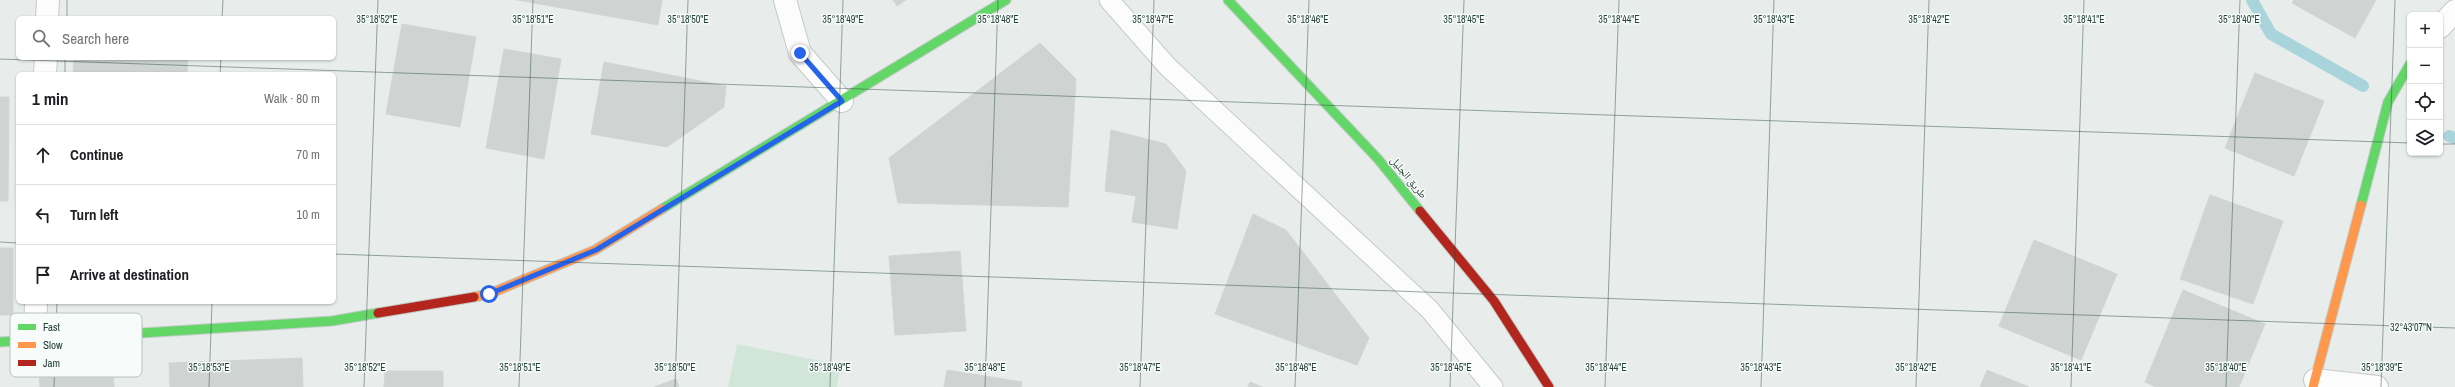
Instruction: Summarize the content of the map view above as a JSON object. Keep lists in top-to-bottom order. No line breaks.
{"streets":{"street":["طريق الجليل"]},"legend":["Fast","Slow","Jam"],"page":{"map_buttons":["+","−"],"search":"Search here","heading":["1 min","Walk · 80 m"],"list":[["Continue","70 m"],["Turn left","10 m"],"Arrive at destination"]},"coordinates":["35°18'52\"E","35°18'51\"E","35°18'50\"E","35°18'49\"E","35°18'48\"E","35°18'47\"E","35°18'46\"E","35°18'45\"E","35°18'44\"E","35°18'43\"E","35°18'42\"E","35°18'41\"E","35°18'40\"E","32°43'07\"N","35°18'53\"E","35°18'39\"E"]}
